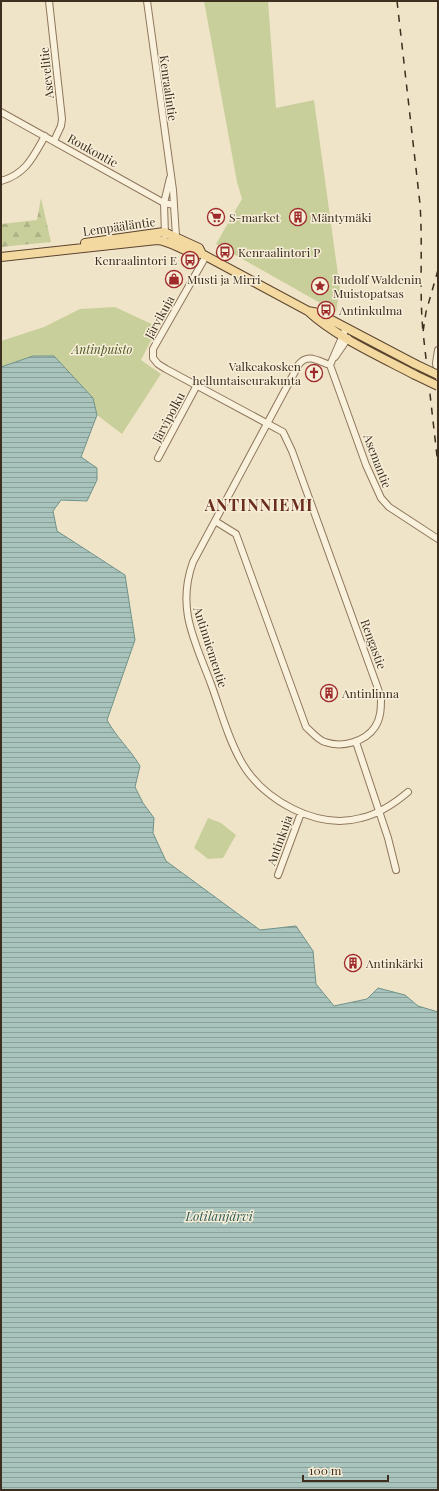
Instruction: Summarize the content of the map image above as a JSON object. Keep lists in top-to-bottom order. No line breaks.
{"streets":{"main road":["Lempääläntie"],"street":["Asevelitie","Kenraalintie","Roukontie","Järvikuja","Järvipolku","Asemantie","Rengastie","Antinniementie","Antinkuja"]},"crossings":[["Asevelitie","Roukontie"],["Kenraalintie","Roukontie"],["Kenraalintie","Lempääläntie"],["Lempääläntie","Järvikuja"],["Järvikuja","Järvipolku"],["Järvikuja","Rengastie"],["Järvikuja","Antinniementie"],["Asemantie","Antinniementie"],["Rengastie","Antinniementie"],["Antinniementie","Antinkuja"]],"districts":["ANTINNIEMI"],"water":["Lotilanjärvi"],"parks":["Antinpuisto"],"places":{"supermarket":["S-market"],"building":["Mäntymäki","Antinlinna","Antinkärki"],"bus stop":["Kenraalintori P","Kenraalintori E","Antinkulma"],"shop":["Musti ja Mirri"],"place":["Rudolf Waldenin Muistopatsas"],"church":["Valkeakosken helluntaiseurakunta"]},"scale_bar":"100 m"}
